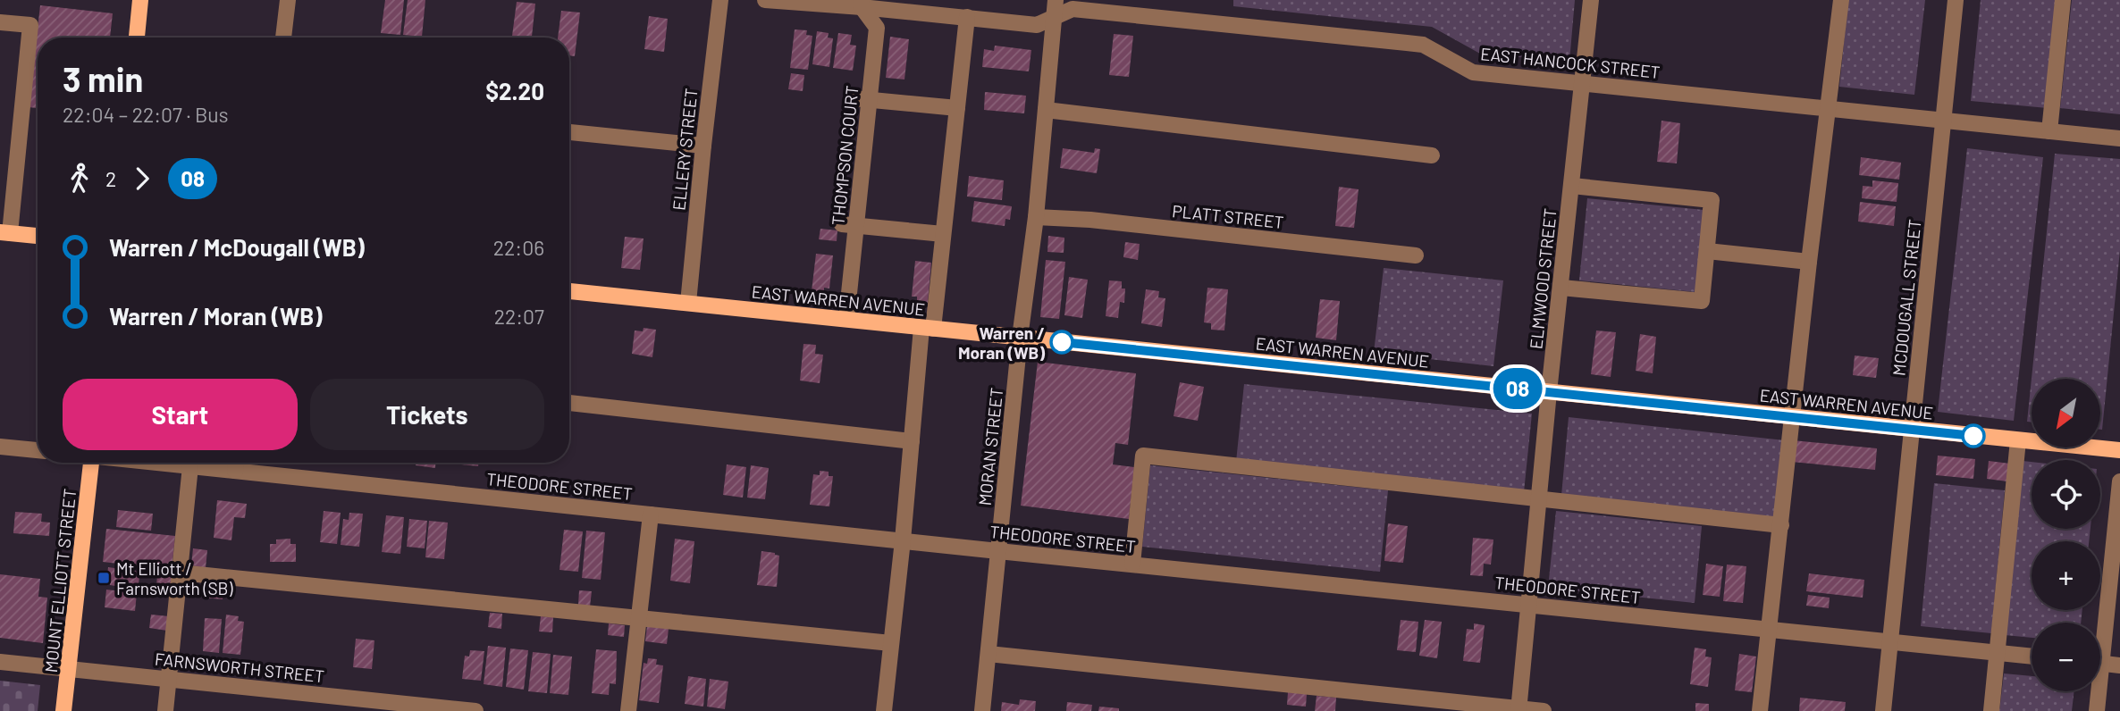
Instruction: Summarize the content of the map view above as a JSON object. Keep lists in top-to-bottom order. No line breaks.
{"streets":{"main road":["EAST WARREN AVENUE","MOUNT ELLIOTT STREET"],"street":["EAST HANCOCK STREET","ELLERY STREET","THOMPSON COURT","PLATT STREET","ELMWOOD STREET","MCDOUGALL STREET","MORAN STREET","THEODORE STREET","FARNSWORTH STREET"]},"crossings":[["EAST HANCOCK STREET","THOMPSON COURT"],["EAST HANCOCK STREET","ELMWOOD STREET"],["EAST HANCOCK STREET","MCDOUGALL STREET"],["EAST HANCOCK STREET","MORAN STREET"],["ELLERY STREET","EAST WARREN AVENUE"],["THOMPSON COURT","EAST WARREN AVENUE"],["PLATT STREET","MORAN STREET"],["ELMWOOD STREET","EAST WARREN AVENUE"],["ELMWOOD STREET","THEODORE STREET"],["MCDOUGALL STREET","EAST WARREN AVENUE"],["MCDOUGALL STREET","THEODORE STREET"],["EAST WARREN AVENUE","MORAN STREET"],["MORAN STREET","THEODORE STREET"],["MOUNT ELLIOTT STREET","FARNSWORTH STREET"]],"places":{"other":["Warren / Moran (WB)"],"transit":["Mt Elliott / Farnsworth (SB)"]},"lines":["bus line 08"],"north":"bottom left","page":{"on_map":"08","heading":["3 min","22:04 – 22:07 · Bus","$2.20"],"legs":["2","08"],"list":[{"name":"Warren / McDougall (WB)","value":"22:06"},{"name":"Warren / Moran (WB)","value":"22:07"}],"buttons":["Start","Tickets"],"map_buttons":["+","−"]}}
